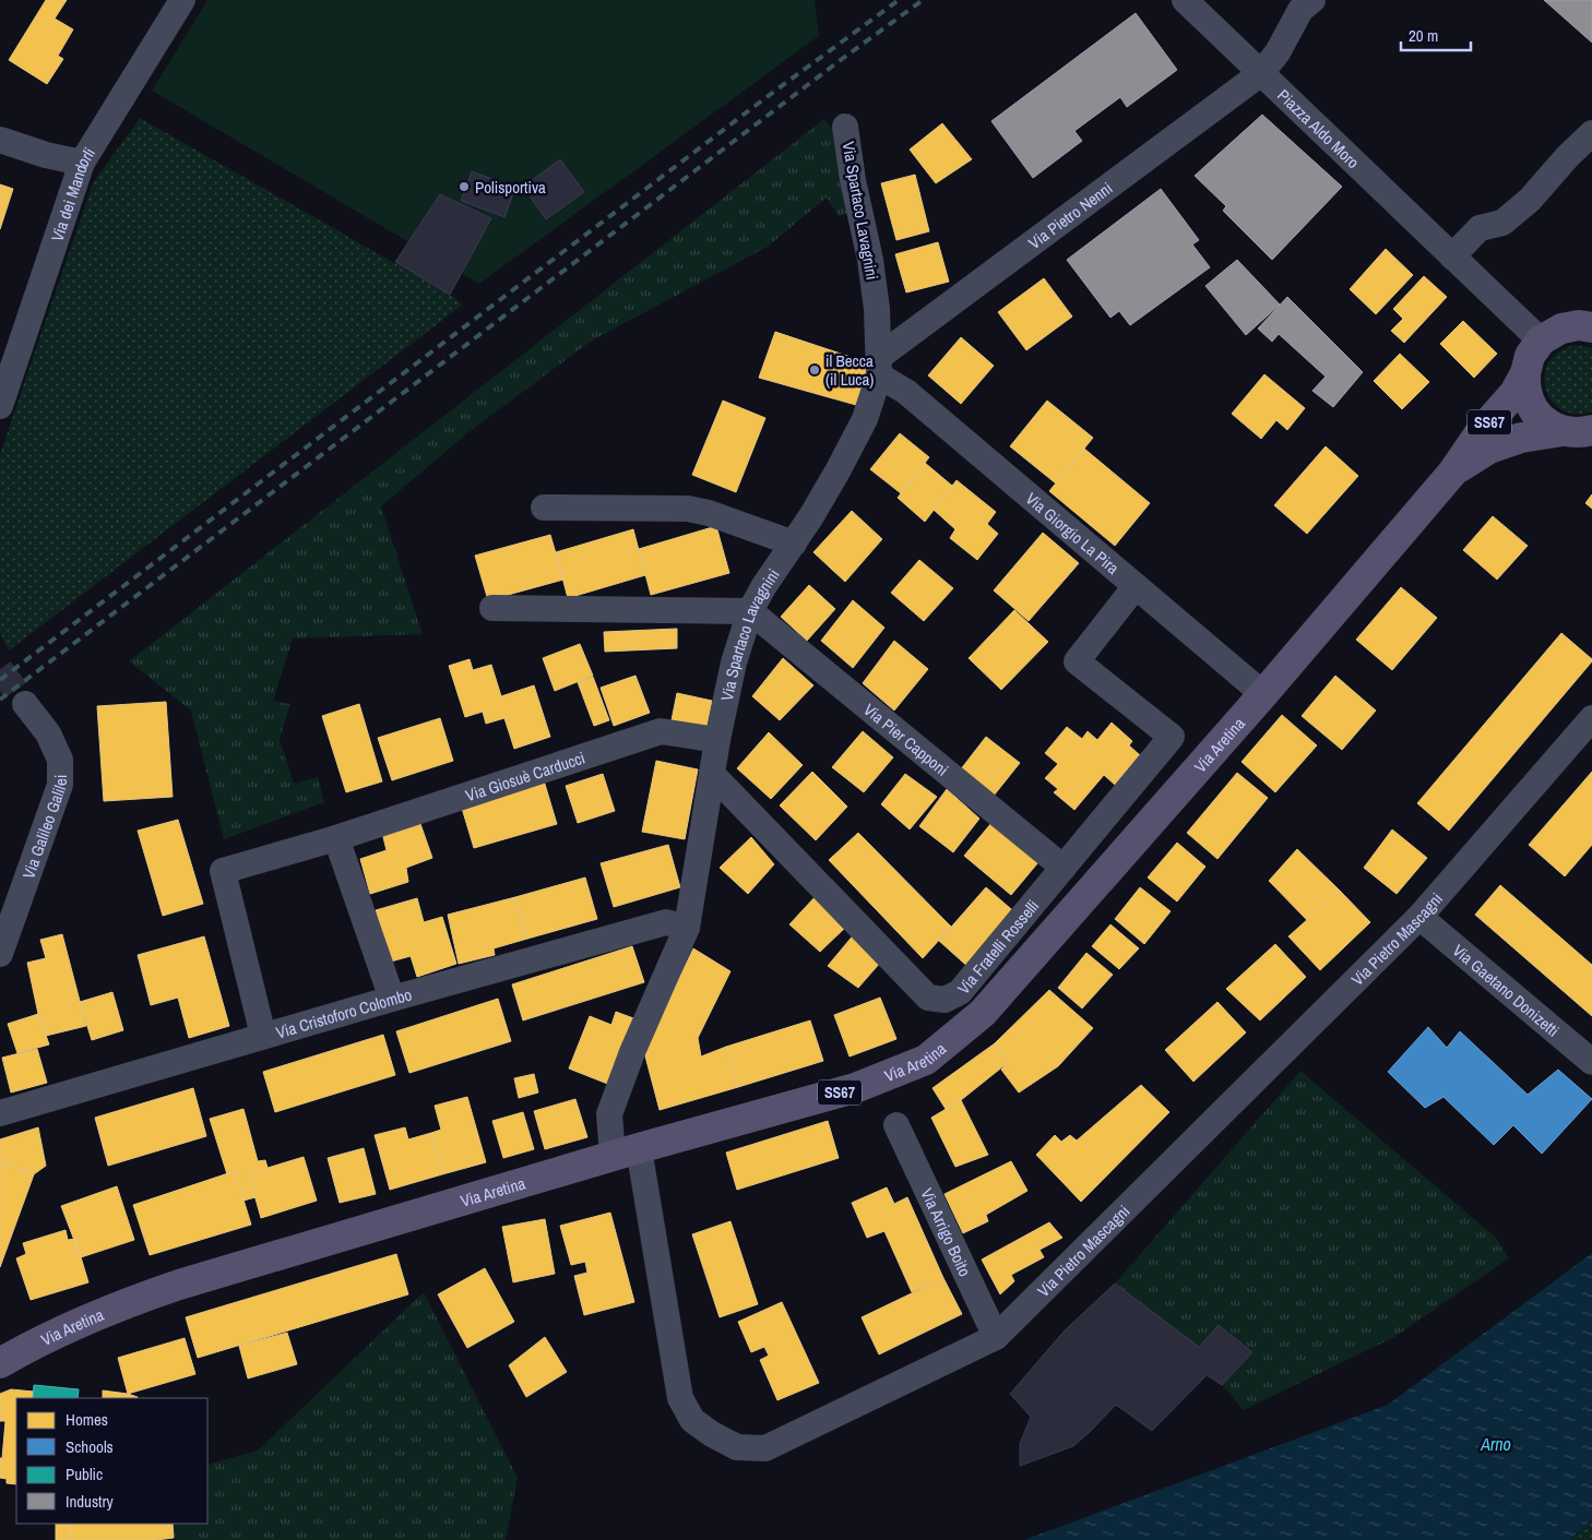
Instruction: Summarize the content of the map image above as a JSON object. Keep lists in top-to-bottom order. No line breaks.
{"streets":{"main road":["SS67","Via Aretina"],"street":["Piazza Aldo Moro","Via dei Mandorli","Via Spartaco Lavagnini","Via Pietro Nenni","Via Giorgio La Pira","Via Pier Capponi","Via Giosuè Carducci","Via Galileo Galilei","Via Pietro Mascagni","Via Fratelli Rosselli","Via Gaetano Donizetti","Via Cristoforo Colombo","Via Arrigo Boito"]},"crossings":[["Piazza Aldo Moro","Via Pietro Nenni"],["Piazza Aldo Moro","Via Aretina"],["Via Spartaco Lavagnini","Via Pietro Nenni"],["Via Spartaco Lavagnini","Via Giorgio La Pira"],["Via Spartaco Lavagnini","Via Pier Capponi"],["Via Spartaco Lavagnini","Via Aretina"],["Via Spartaco Lavagnini","Via Giosuè Carducci"],["Via Spartaco Lavagnini","Via Pietro Mascagni"],["Via Spartaco Lavagnini","Via Fratelli Rosselli"],["Via Spartaco Lavagnini","Via Cristoforo Colombo"],["Via Pietro Nenni","Via Giorgio La Pira"],["Via Giorgio La Pira","Via Aretina"],["Via Giorgio La Pira","Via Fratelli Rosselli"],["Via Pier Capponi","Via Fratelli Rosselli"],["Via Aretina","Via Pietro Mascagni"],["Via Giosuè Carducci","Via Cristoforo Colombo"],["Via Pietro Mascagni","Via Gaetano Donizetti"],["Via Pietro Mascagni","Via Arrigo Boito"]],"water":["Arno"],"places":["Polisportiva","il Becca (il Luca)"],"legend":["Homes","Schools","Public","Industry"],"scale_bar":"20 m"}
